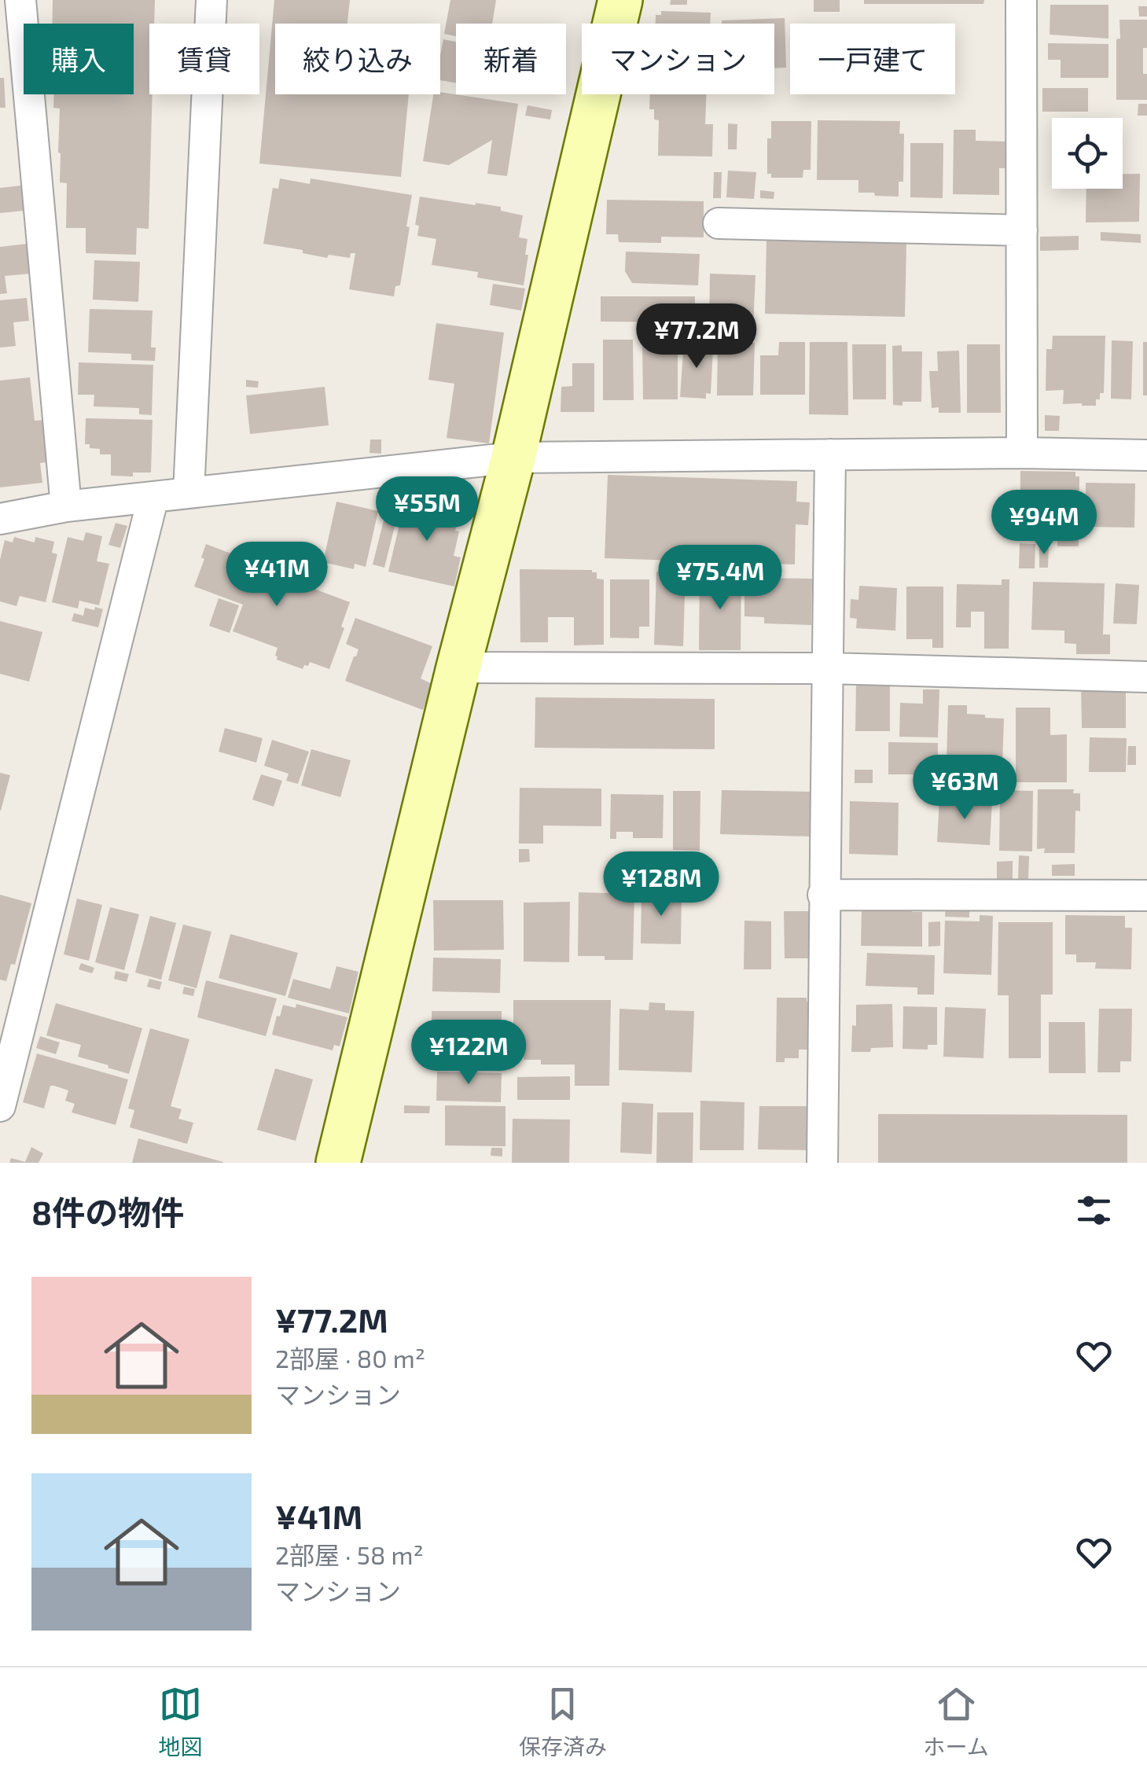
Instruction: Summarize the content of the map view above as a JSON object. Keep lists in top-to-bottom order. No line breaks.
{"page":{"chip":["購入","賃貸","絞り込み","新着","マンション","一戸建て"],"price":["¥77.2M","¥55M","¥94M","¥41M","¥75.4M","¥63M","¥128M","¥122M"],"heading":"8件の物件","list":[{"name":"¥77.2M","note":"2部屋 · 80 m² · マンション"},{"name":"¥41M","note":"2部屋 · 58 m² · マンション"}],"tabs":["地図","保存済み","ホーム"]}}
